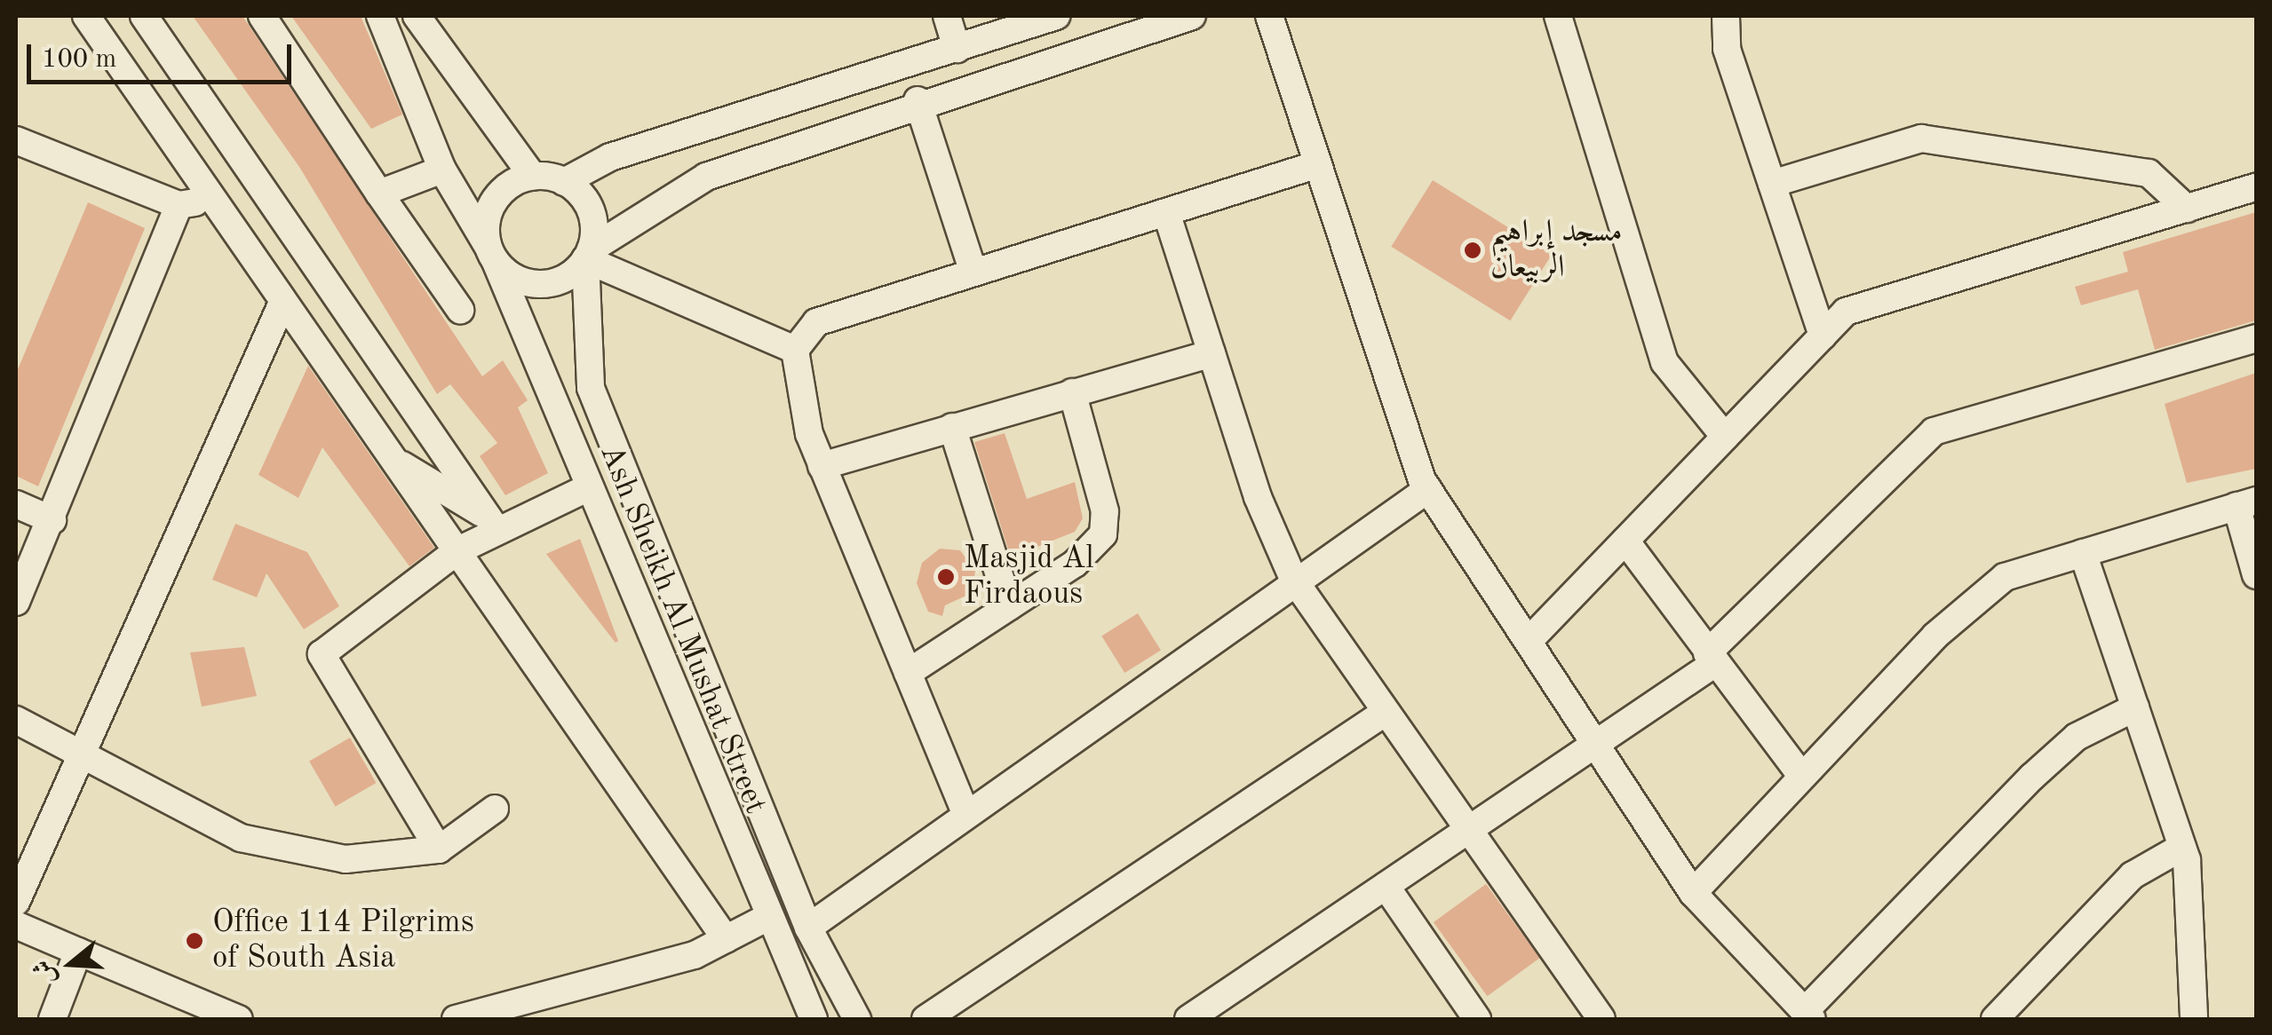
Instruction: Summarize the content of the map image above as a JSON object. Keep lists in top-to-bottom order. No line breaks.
{"streets":{"street":["Ash Sheikh Al Mushat Street"]},"places":["مسجد إبراهيم الربيعان","Masjid Al Firdaous","Office 114 Pilgrims of South Asia"],"scale_bar":"100 m","north":"left"}
